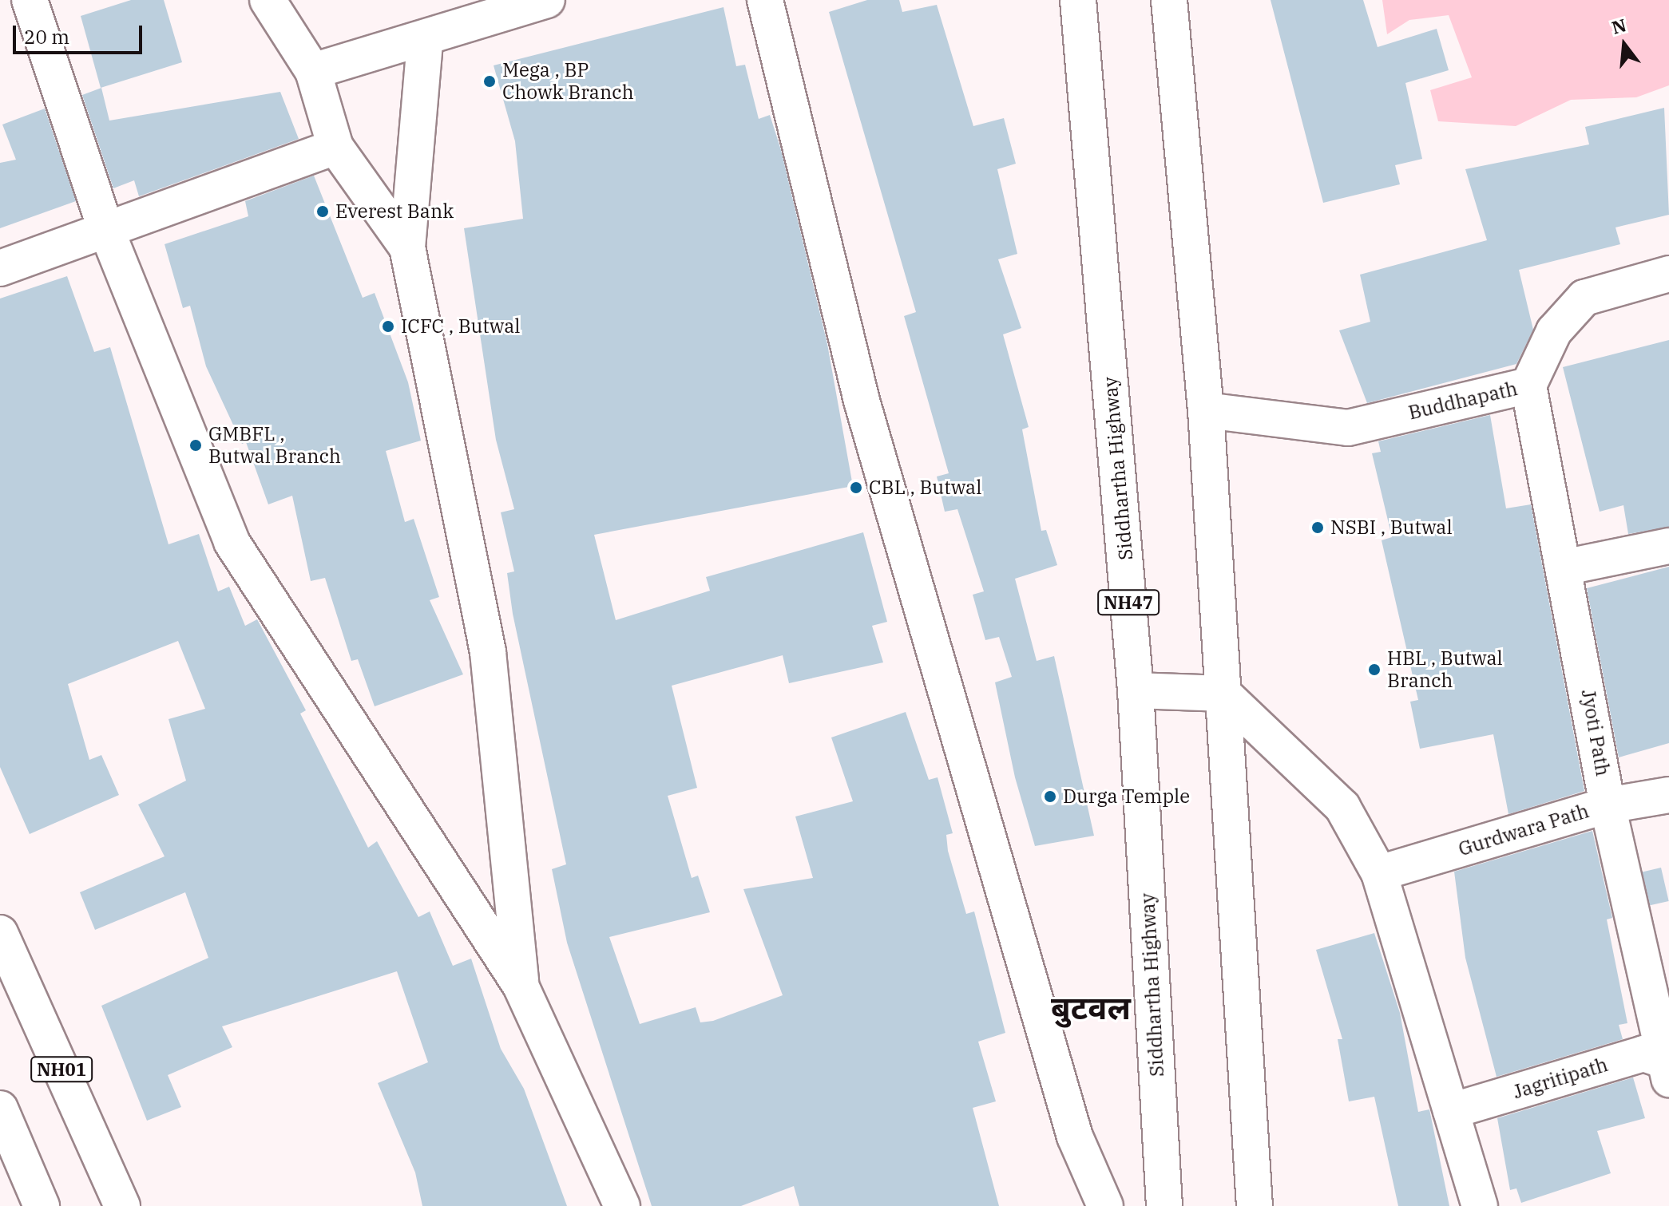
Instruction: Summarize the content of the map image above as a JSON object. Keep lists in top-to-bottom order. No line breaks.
{"streets":{"main road":["Buddhapath","Siddhartha Highway","NH47","Jyoti Path","Gurdwara Path","NH01","Jagritipath"]},"crossings":[["Buddhapath","Jyoti Path"],["Jyoti Path","Gurdwara Path"],["Jyoti Path","Jagritipath"]],"districts":["बुटवल"],"places":["Mega , BP Chowk Branch","Everest Bank","ICFC , Butwal","GMBFL , Butwal Branch","CBL , Butwal","NSBI , Butwal","HBL , Butwal Branch","Durga Temple"],"scale_bar":"20 m","north":"top"}
